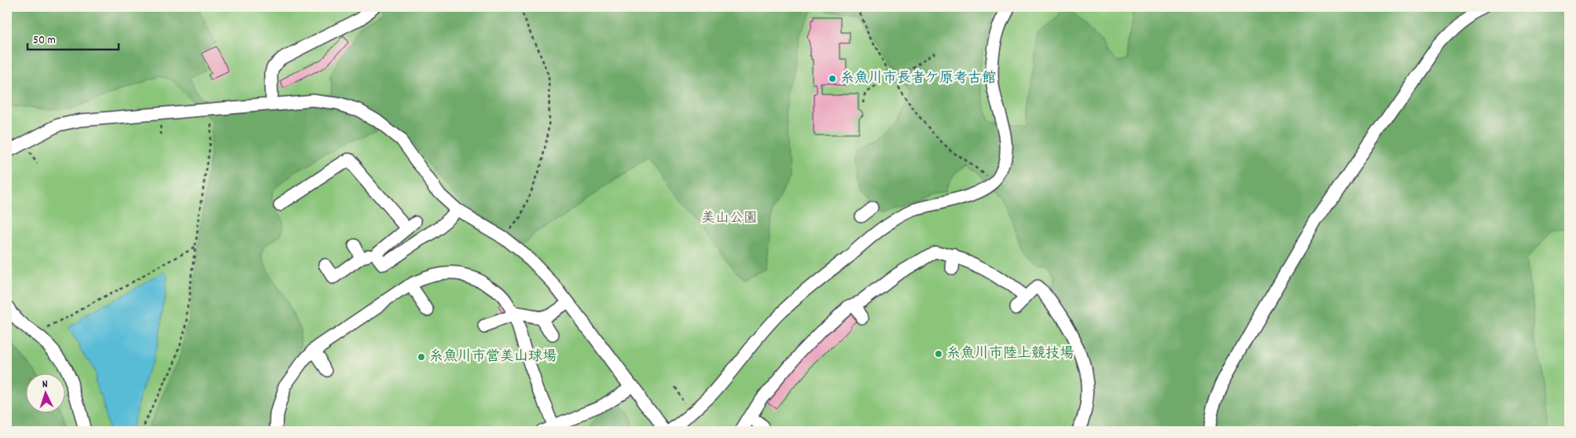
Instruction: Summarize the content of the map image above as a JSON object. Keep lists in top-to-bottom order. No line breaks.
{"parks":["美山公園"],"places":["糸魚川市長者ケ原考古館","糸魚川市陸上競技場","糸魚川市営美山球場"],"scale_bar":"50 m","north":"top"}
